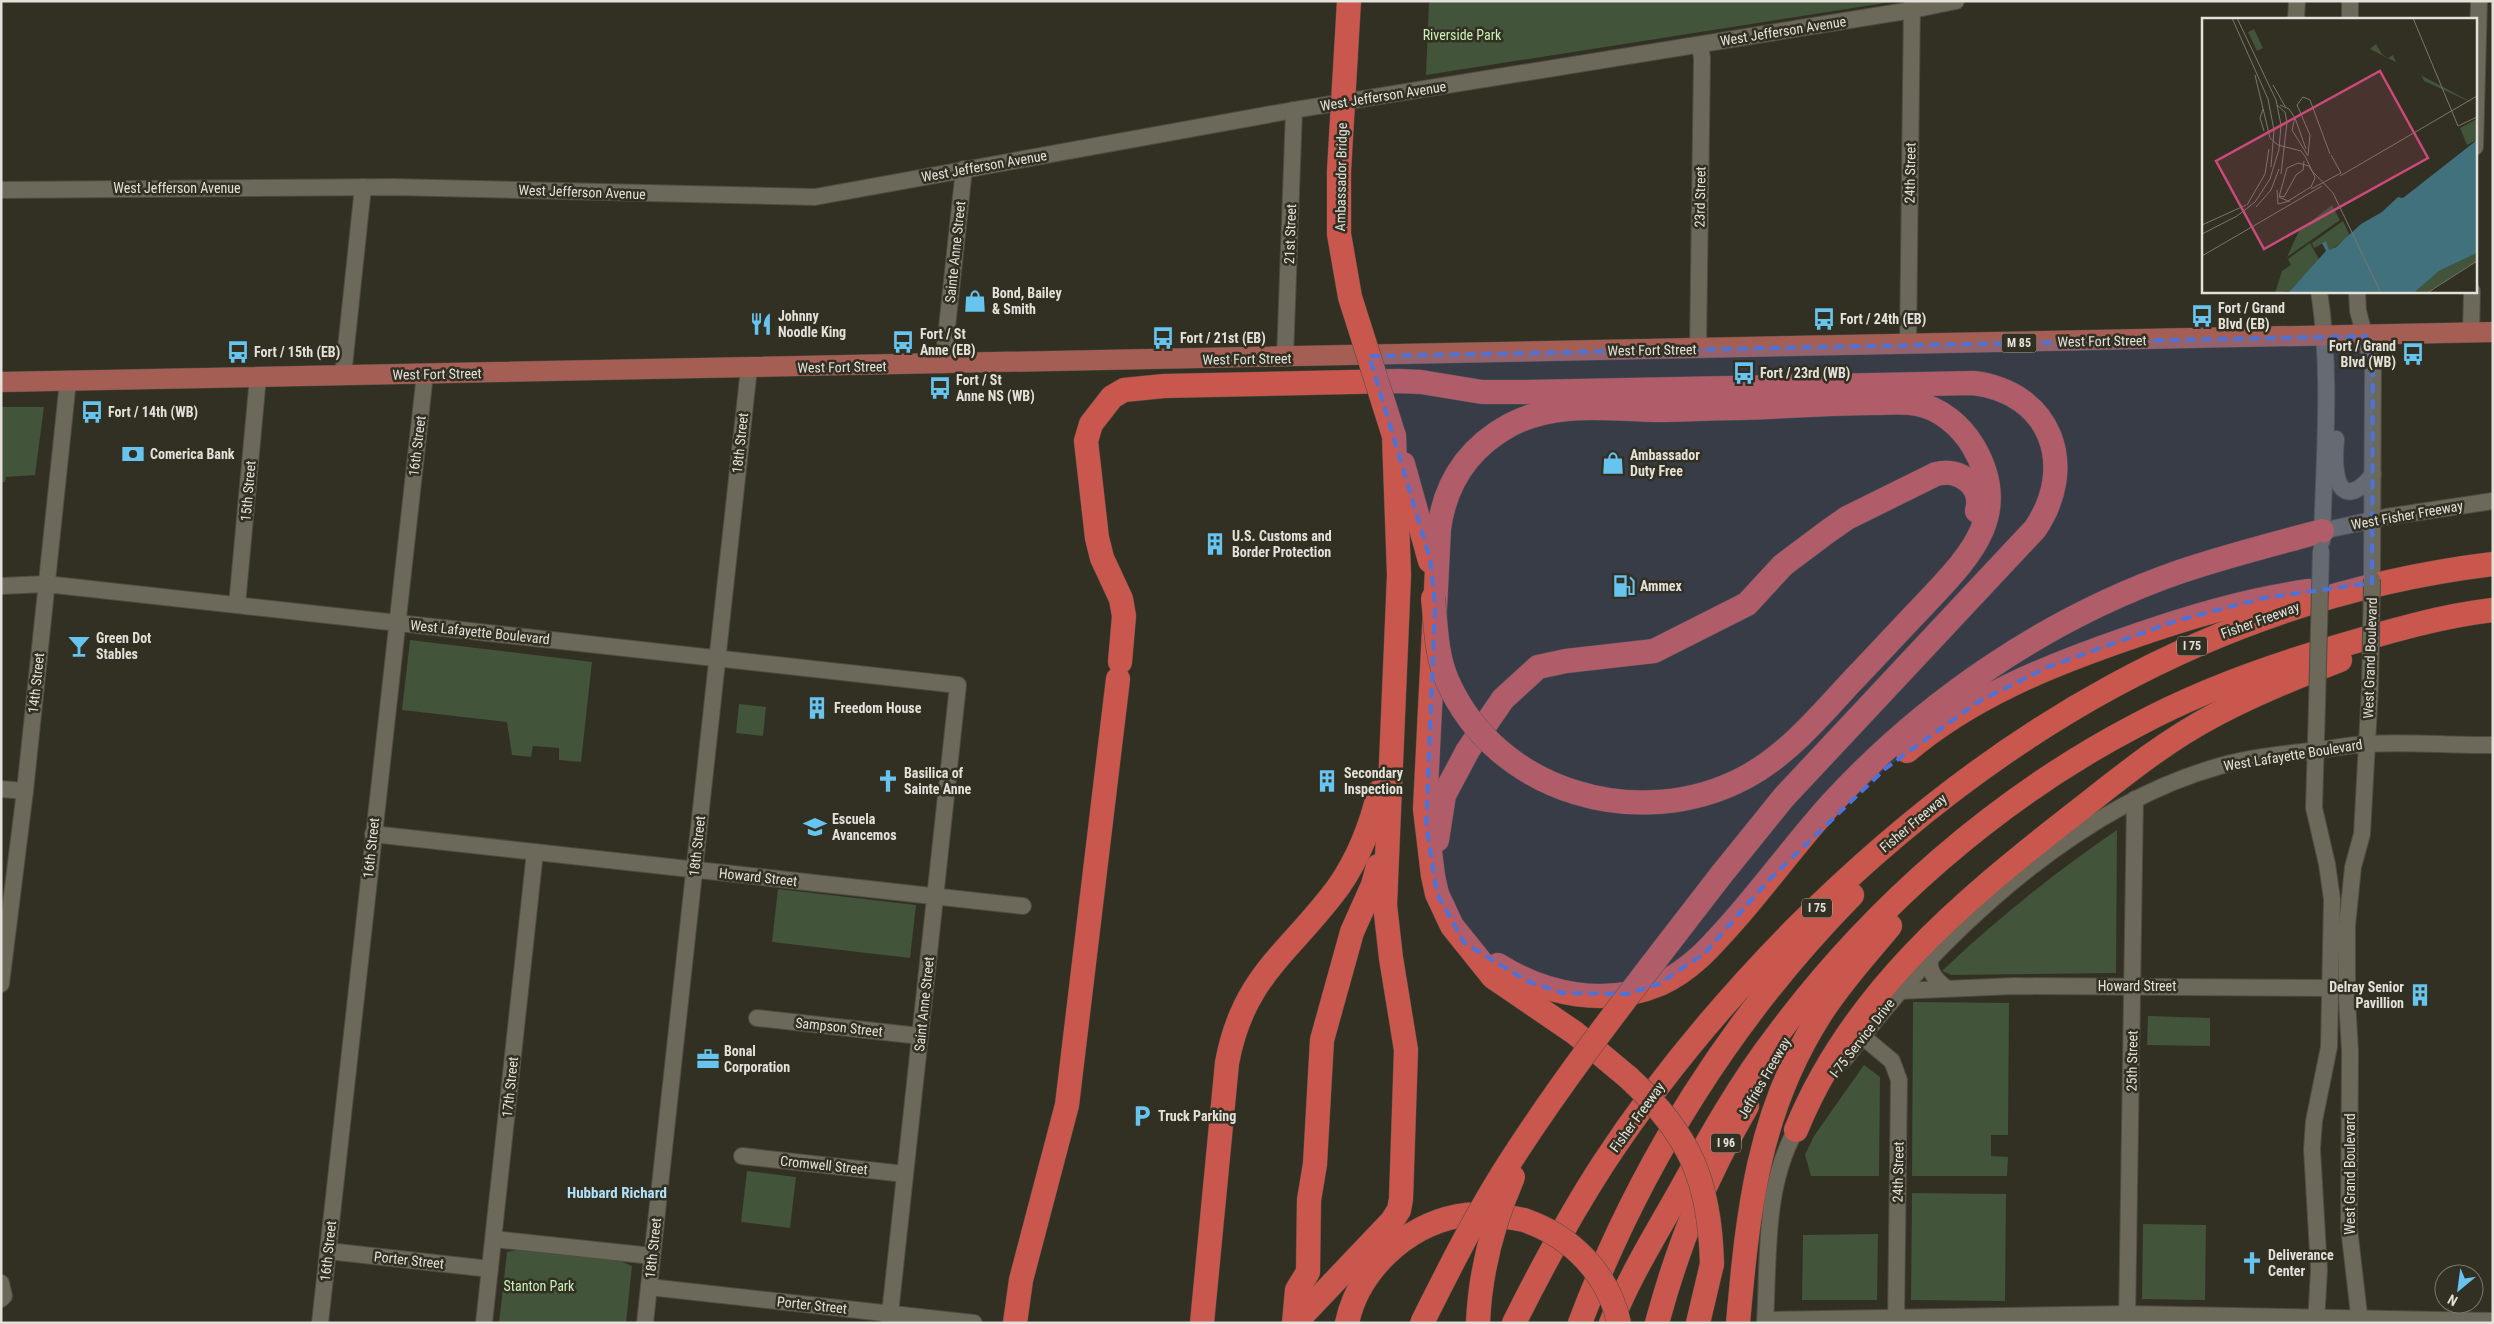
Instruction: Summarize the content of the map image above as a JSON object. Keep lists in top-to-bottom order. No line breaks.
{"streets":{"highway":["Ambassador Bridge","Fisher Freeway","I 75","Jeffries Freeway","I 96"],"main road":["West Fort Street","M 85"],"street":["West Jefferson Avenue","24th Street","23rd Street","21st Street","Sainte Anne Street","18th Street","16th Street","15th Street","West Fisher Freeway","West Lafayette Boulevard","West Grand Boulevard","14th Street","Howard Street","Saint Anne Street","Sampson Street","I-75 Service Drive","25th Street","17th Street","Cromwell Street","Porter Street"]},"crossings":[["West Jefferson Avenue","24th Street"],["West Jefferson Avenue","23rd Street"],["West Jefferson Avenue","21st Street"],["West Jefferson Avenue","Sainte Anne Street"],["24th Street","West Fort Street"],["24th Street","I-75 Service Drive"],["23rd Street","West Fort Street"],["21st Street","West Fort Street"],["Sainte Anne Street","West Fort Street"],["West Fort Street","18th Street"],["West Fort Street","16th Street"],["West Fort Street","15th Street"],["West Fort Street","West Grand Boulevard"],["West Fort Street","14th Street"],["18th Street","West Lafayette Boulevard"],["18th Street","Howard Street"],["18th Street","Porter Street"],["16th Street","West Lafayette Boulevard"],["16th Street","Howard Street"],["16th Street","Porter Street"],["15th Street","West Lafayette Boulevard"],["West Fisher Freeway","West Grand Boulevard"],["West Lafayette Boulevard","West Grand Boulevard"],["West Lafayette Boulevard","14th Street"],["West Lafayette Boulevard","Saint Anne Street"],["West Lafayette Boulevard","I-75 Service Drive"],["West Lafayette Boulevard","25th Street"],["Howard Street","Saint Anne Street"],["Howard Street","I-75 Service Drive"],["Howard Street","25th Street"],["Howard Street","17th Street"],["Saint Anne Street","Sampson Street"],["Saint Anne Street","Cromwell Street"],["Saint Anne Street","Porter Street"],["17th Street","Porter Street"]],"districts":["Hubbard Richard"],"parks":["Riverside Park","Stanton Park"],"places":{"shop":["Bond, Bailey & Smith","Ambassador Duty Free"],"bus stop":["Fort / Grand Blvd (EB)","Fort / 24th (EB)","Fort / 21st (EB)","Fort / St Anne (EB)","Fort / 15th (EB)","Fort / Grand Blvd (WB)","Fort / 23rd (WB)","Fort / St Anne NS (WB)","Fort / 14th (WB)"],"restaurant":["Johnny Noodle King"],"bank":["Comerica Bank"],"building":["U.S. Customs and Border Protection","Freedom House","Secondary Inspection","Delray Senior Pavillion"],"fuel station":["Ammex"],"bar":["Green Dot Stables"],"church":["Basilica of Sainte Anne","Deliverance Center"],"school or university":["Escuela Avancemos"],"office":["Bonal Corporation"],"parking":["Truck Parking"]},"north":"bottom left"}
